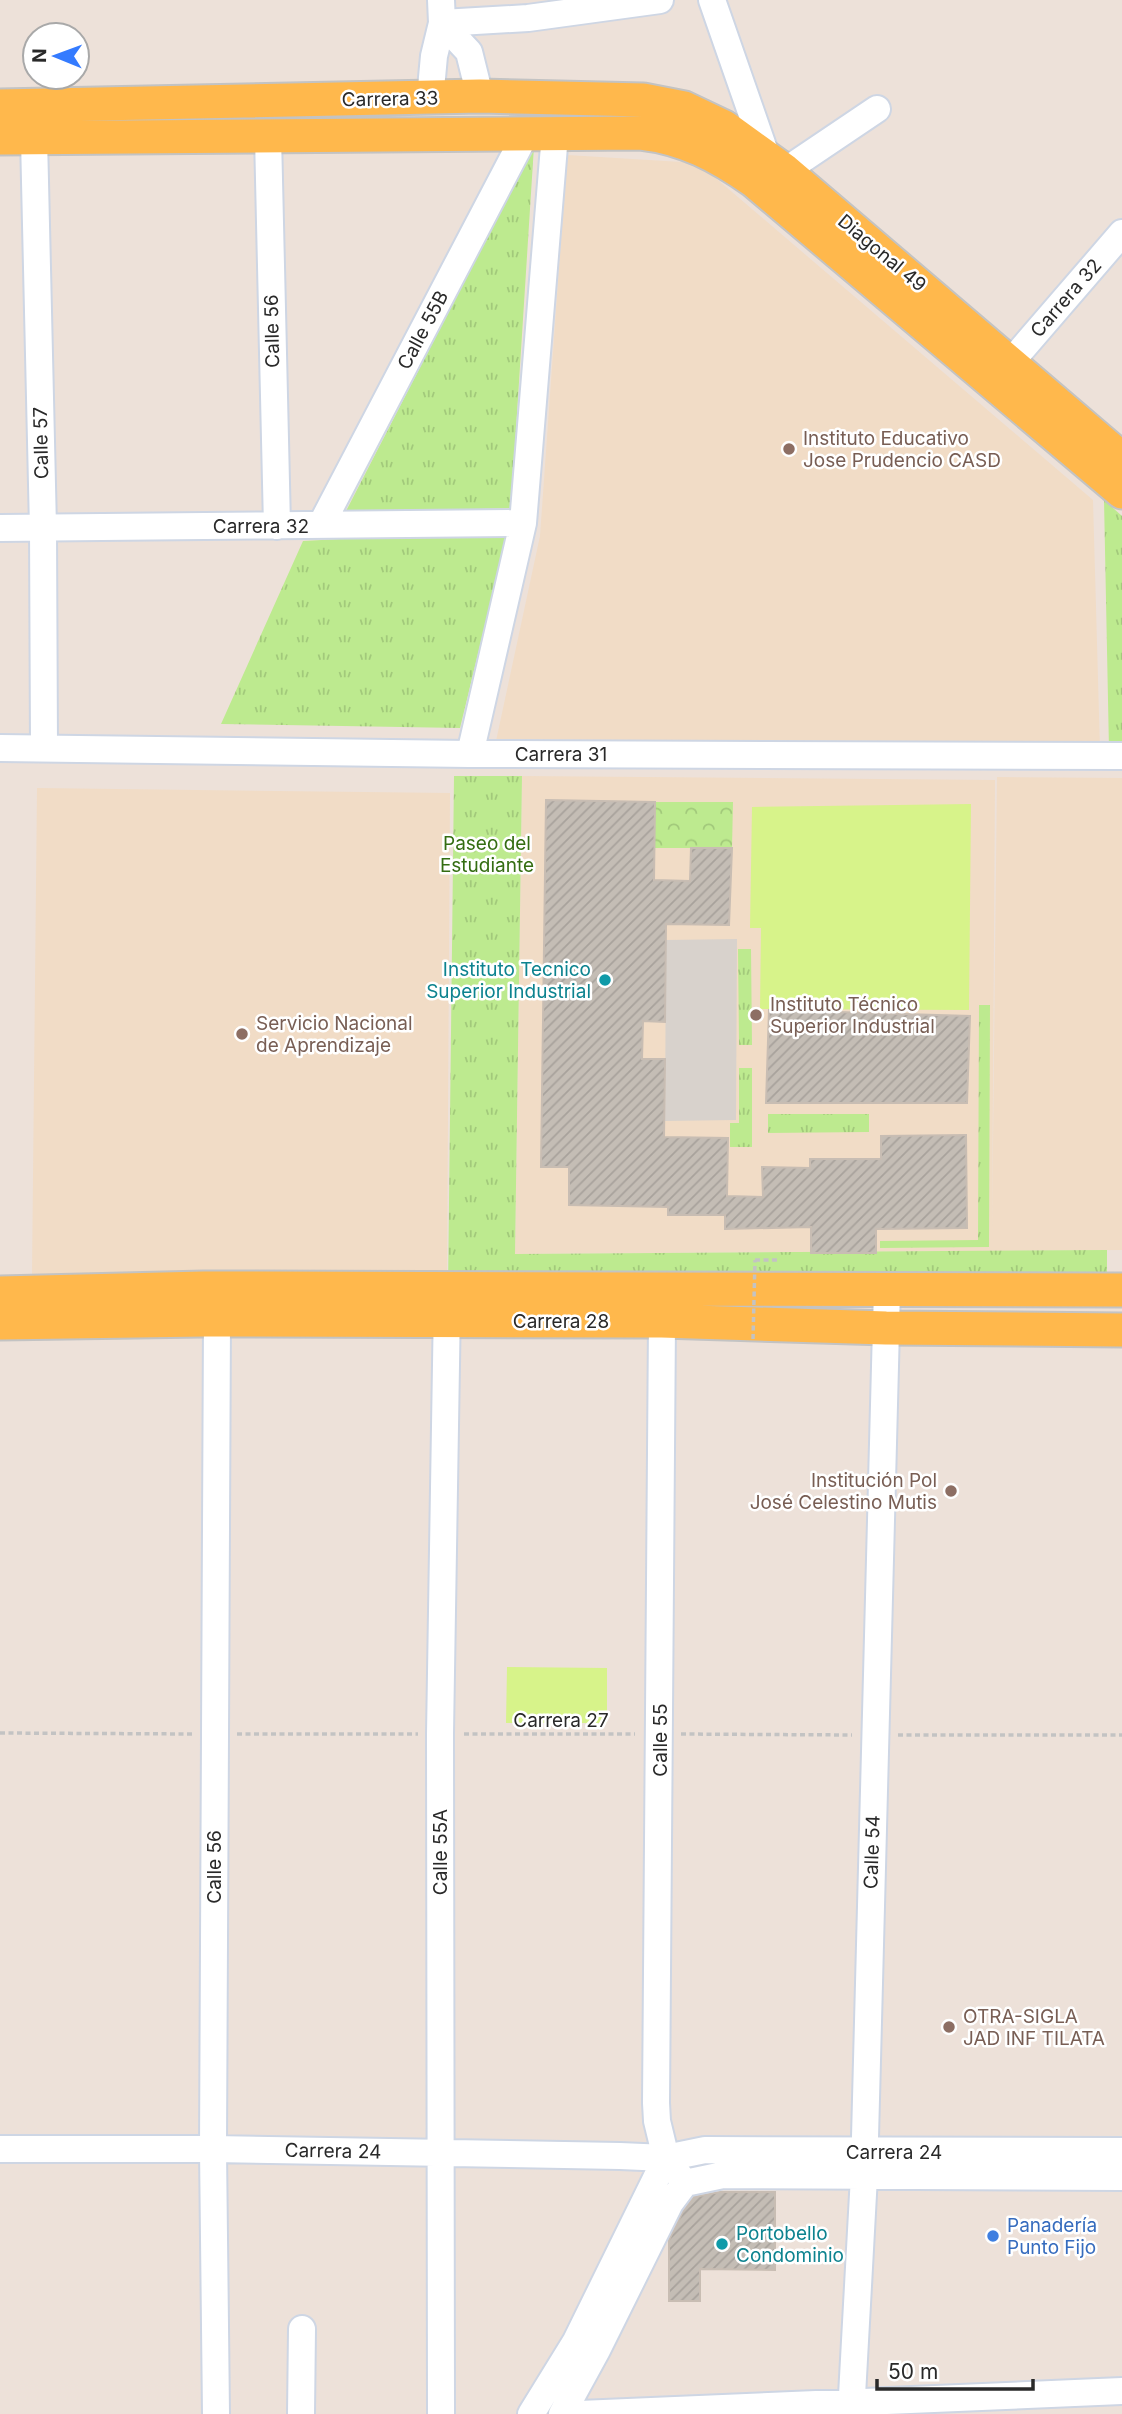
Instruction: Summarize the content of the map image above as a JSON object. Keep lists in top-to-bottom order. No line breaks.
{"streets":{"main road":["Carrera 33","Diagonal 49","Carrera 28"],"street":["Carrera 32","Calle 55B","Calle 56","Calle 57","Carrera 31","Calle 55","Calle 55A","Calle 54","Carrera 24"],"path":["Carrera 27"]},"crossings":[["Carrera 33","Diagonal 49"],["Carrera 33","Calle 55B"],["Carrera 33","Calle 56"],["Carrera 33","Calle 57"],["Diagonal 49","Carrera 32"],["Carrera 32","Calle 55B"],["Carrera 32","Calle 56"],["Carrera 32","Calle 57"],["Calle 56","Carrera 28"],["Calle 56","Carrera 27"],["Calle 56","Carrera 24"],["Calle 57","Carrera 31"],["Carrera 28","Calle 55"],["Carrera 28","Calle 55A"],["Carrera 28","Calle 54"],["Carrera 27","Calle 55"],["Carrera 27","Calle 55A"],["Carrera 27","Calle 54"],["Calle 55","Carrera 24"],["Calle 55A","Carrera 24"],["Calle 54","Carrera 24"]],"parks":["Paseo del Estudiante"],"places":["Instituto Educativo Jose Prudencio CASD","Instituto Tecnico Superior Industrial","Instituto Técnico Superior Industrial","Servicio Nacional de Aprendizaje","Institución Pol José Celestino Mutis","OTRA-SIGLA JAD INF TILATA","Panadería Punto Fijo","Portobello Condominio"],"scale_bar":"50 m","north":"left"}
